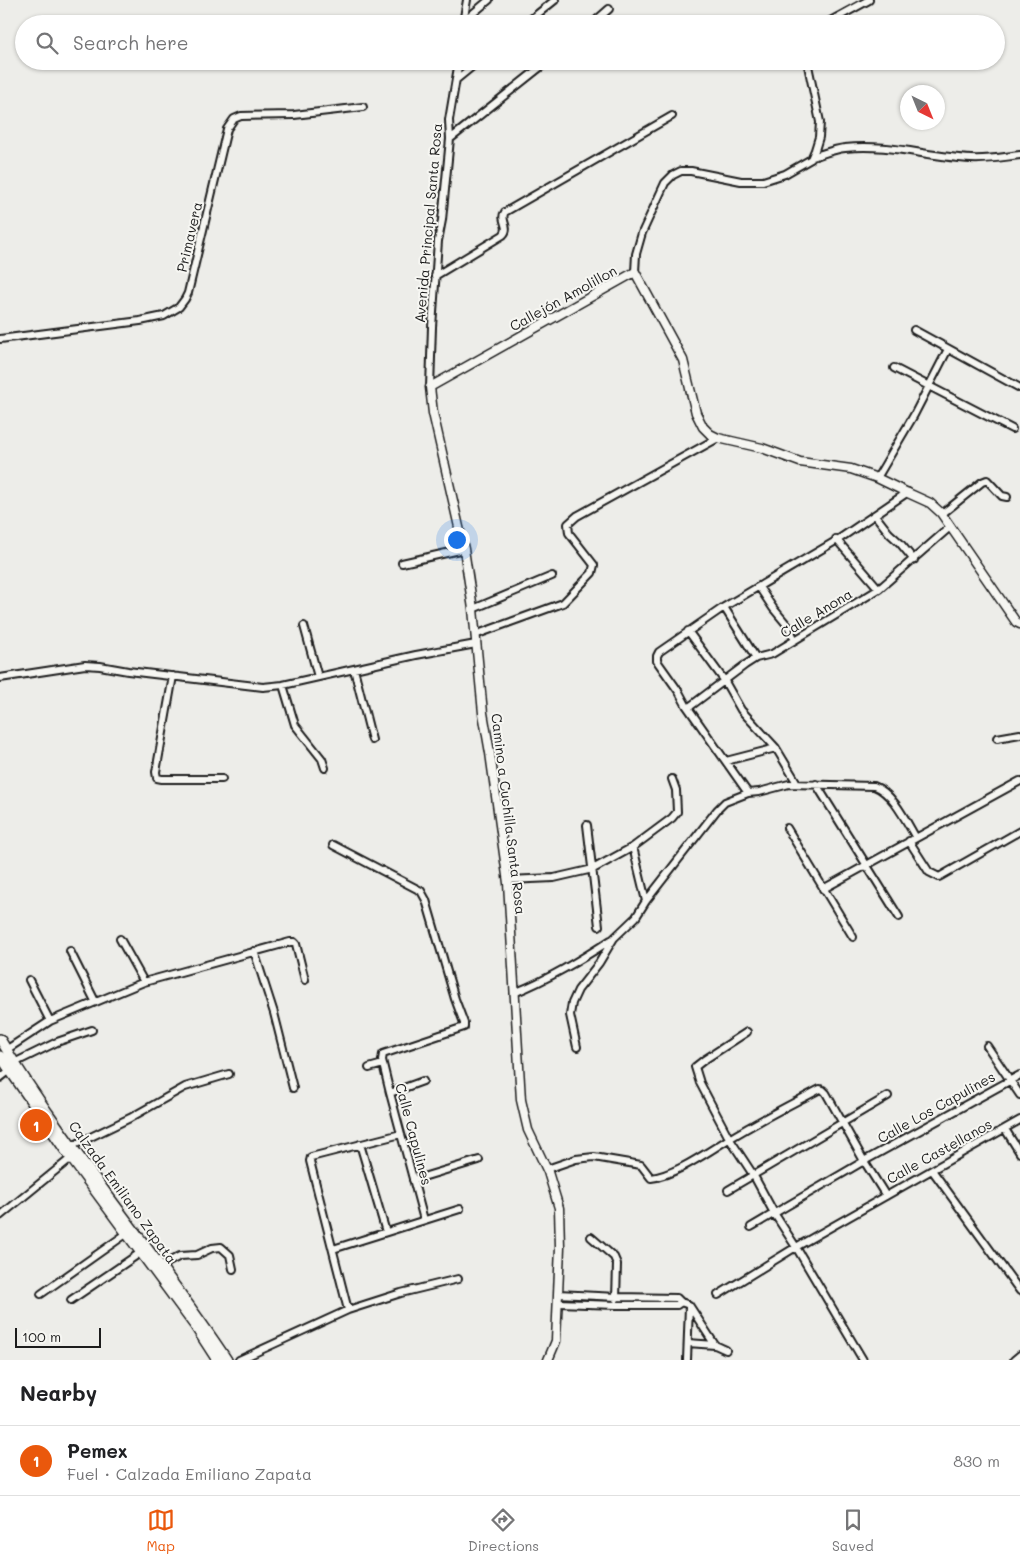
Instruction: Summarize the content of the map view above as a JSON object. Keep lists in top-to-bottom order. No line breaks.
{"streets":{"main road":["Calzada Emiliano Zapata"],"street":["Avenida Principal Santa Rosa","Primavera","Callejón Amolillon","Calle Anona","Camino a Cuchilla Santa Rosa","Calle Los Capulines","Calle Capulines","Calle Castellanos"]},"crossings":[["Avenida Principal Santa Rosa","Callejón Amolillon"],["Avenida Principal Santa Rosa","Camino a Cuchilla Santa Rosa"],["Callejón Amolillon","Calle Anona"],["Callejón Amolillon","Camino a Cuchilla Santa Rosa"]],"scale_bar":"100 m","north":"bottom right","page":{"search":"Search here","pins":"1","scale":"100 m","heading":"Nearby","list":[{"mark":"1","name":"Pemex","note":"Fuel · Calzada Emiliano Zapata","value":"830 m"}],"nav":["Map","Directions","Saved"]}}
